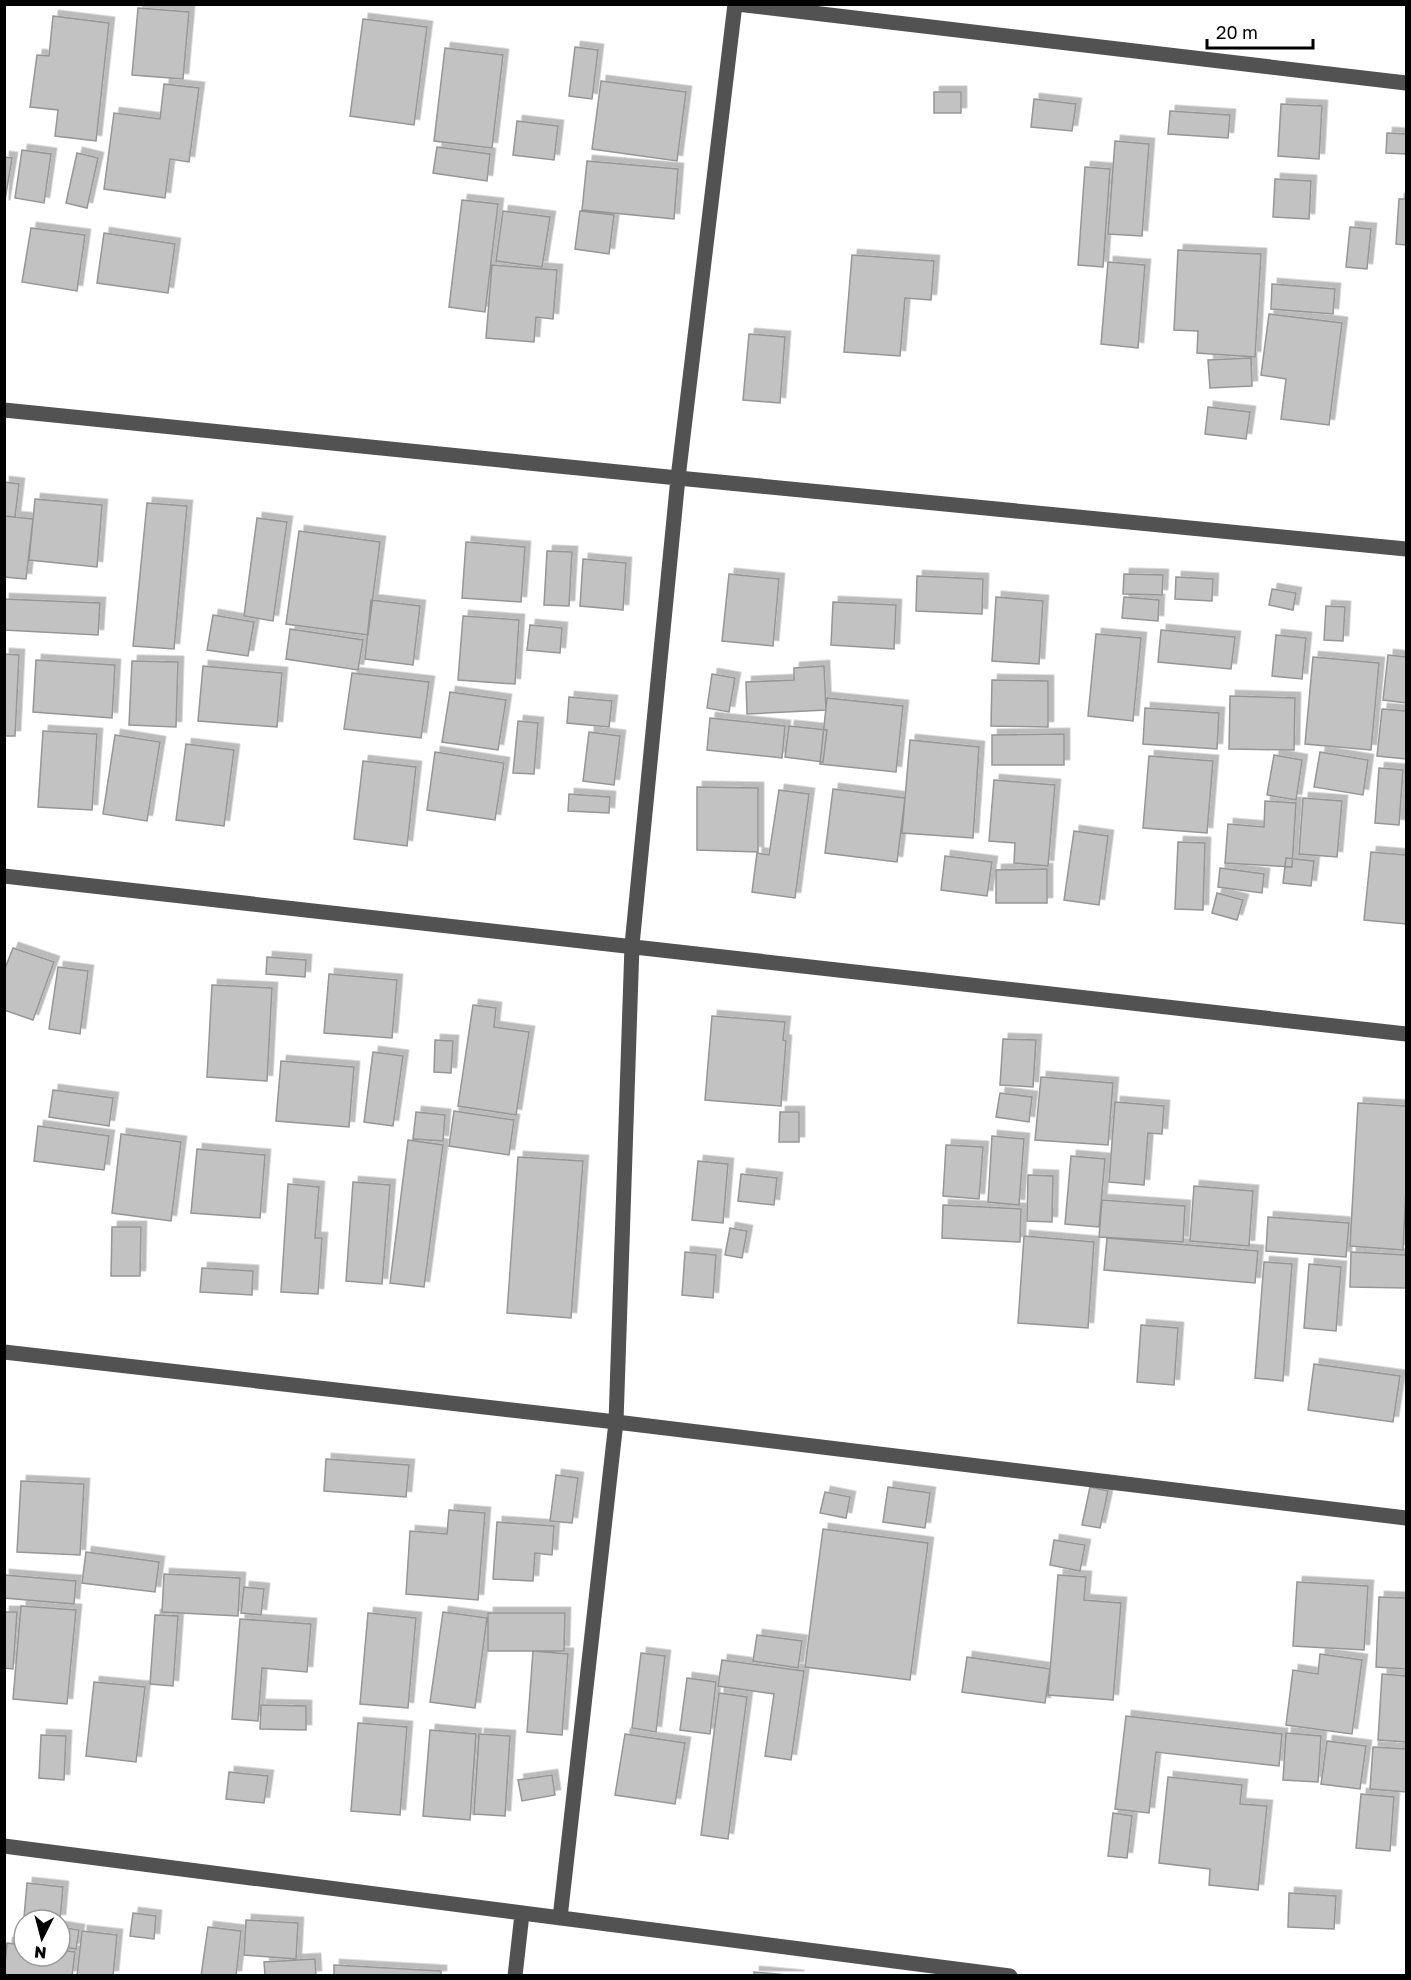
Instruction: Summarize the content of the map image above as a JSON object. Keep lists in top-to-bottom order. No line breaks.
{"scale_bar":"20 m","north":"bottom"}
